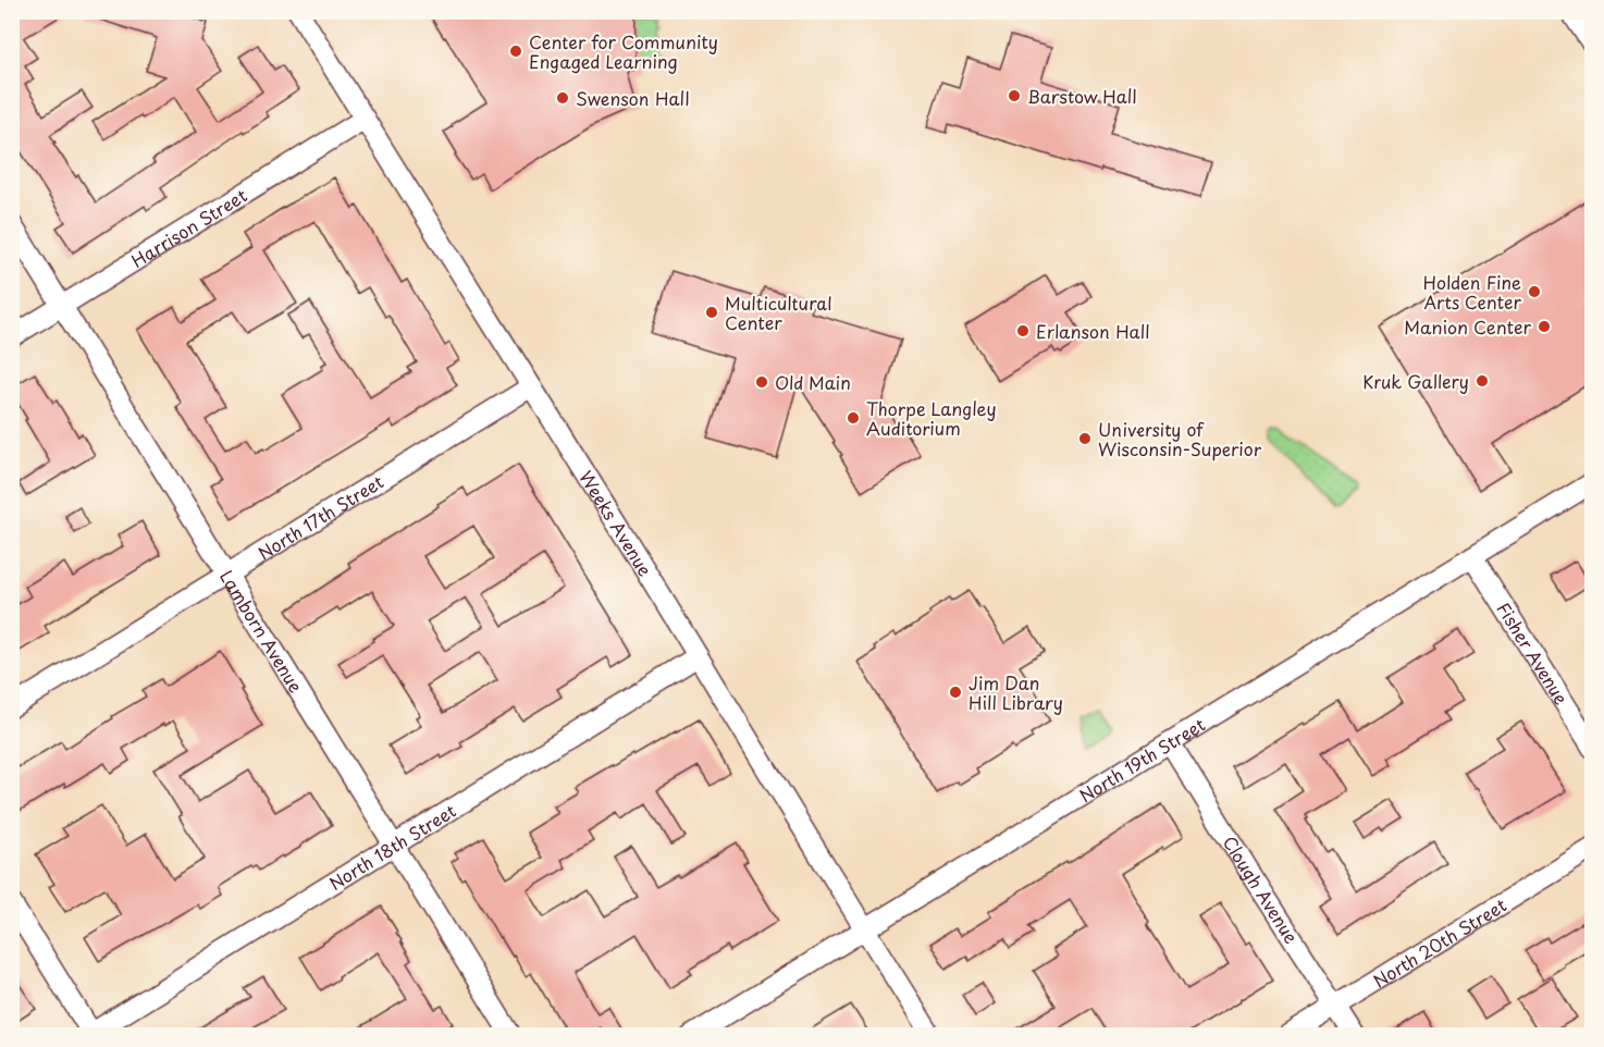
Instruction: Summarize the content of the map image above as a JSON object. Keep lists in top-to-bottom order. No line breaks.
{"streets":{"street":["Harrison Street","North 17th Street","Weeks Avenue","Lamborn Avenue","Fisher Avenue","North 19th Street","North 18th Street","Clough Avenue","North 20th Street"]},"crossings":[["Harrison Street","Weeks Avenue"],["Harrison Street","Lamborn Avenue"],["North 17th Street","Weeks Avenue"],["North 17th Street","Lamborn Avenue"],["Weeks Avenue","North 19th Street"],["Weeks Avenue","North 18th Street"],["Lamborn Avenue","North 18th Street"],["Fisher Avenue","North 19th Street"],["North 19th Street","Clough Avenue"],["Clough Avenue","North 20th Street"]],"places":["Center for Community Engaged Learning","Barstow Hall","Swenson Hall","Holden Fine Arts Center","Multicultural Center","Manion Center","Erlanson Hall","Kruk Gallery","Old Main","Thorpe Langley Auditorium","University of Wisconsin-Superior","Jim Dan Hill Library"]}
